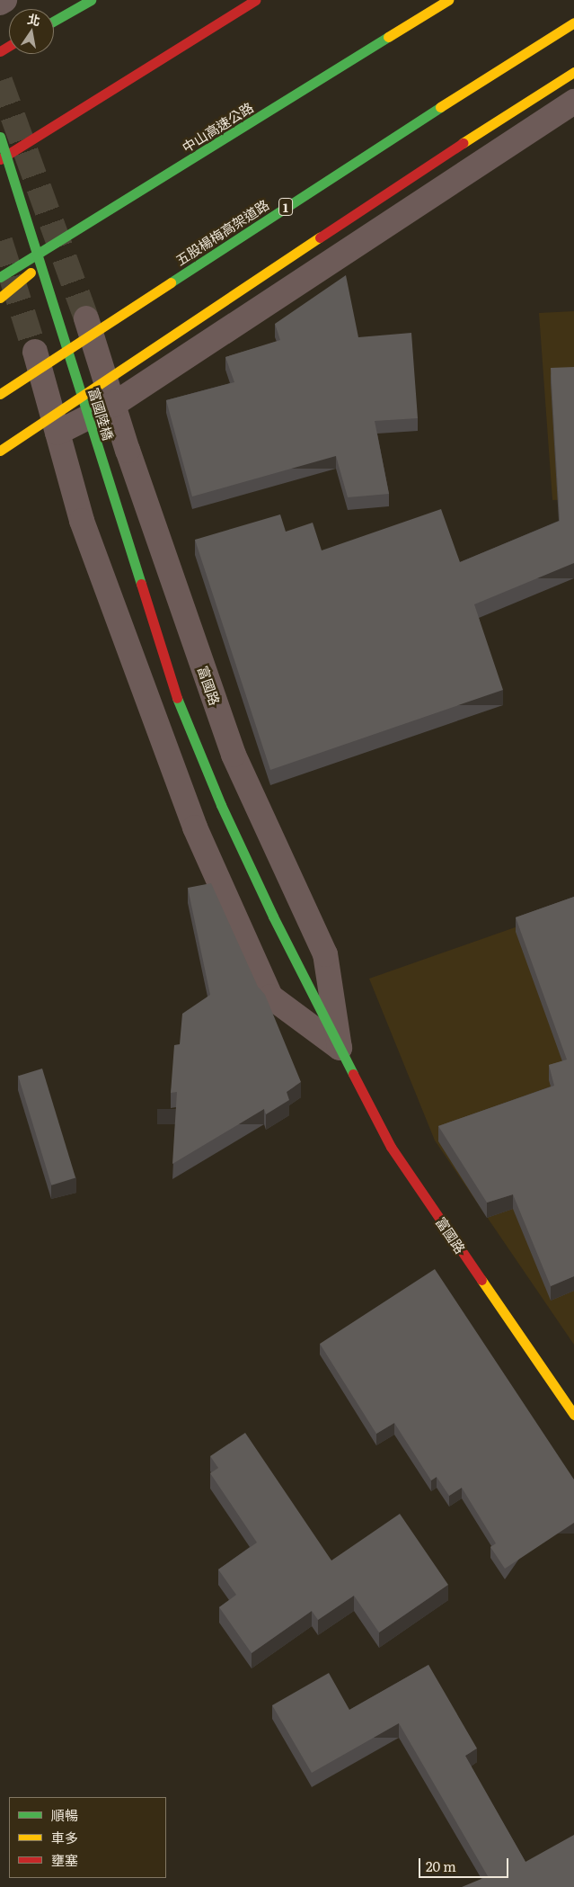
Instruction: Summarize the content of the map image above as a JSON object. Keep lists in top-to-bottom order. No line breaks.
{"streets":{"main road":["中山高速公路","1","五股楊梅高架道路","富國陸橋","富國路"]},"crossings":[["富國陸橋","富國路"]],"legend":["順暢","車多","壅塞"],"scale_bar":"20 m","north":"top"}
